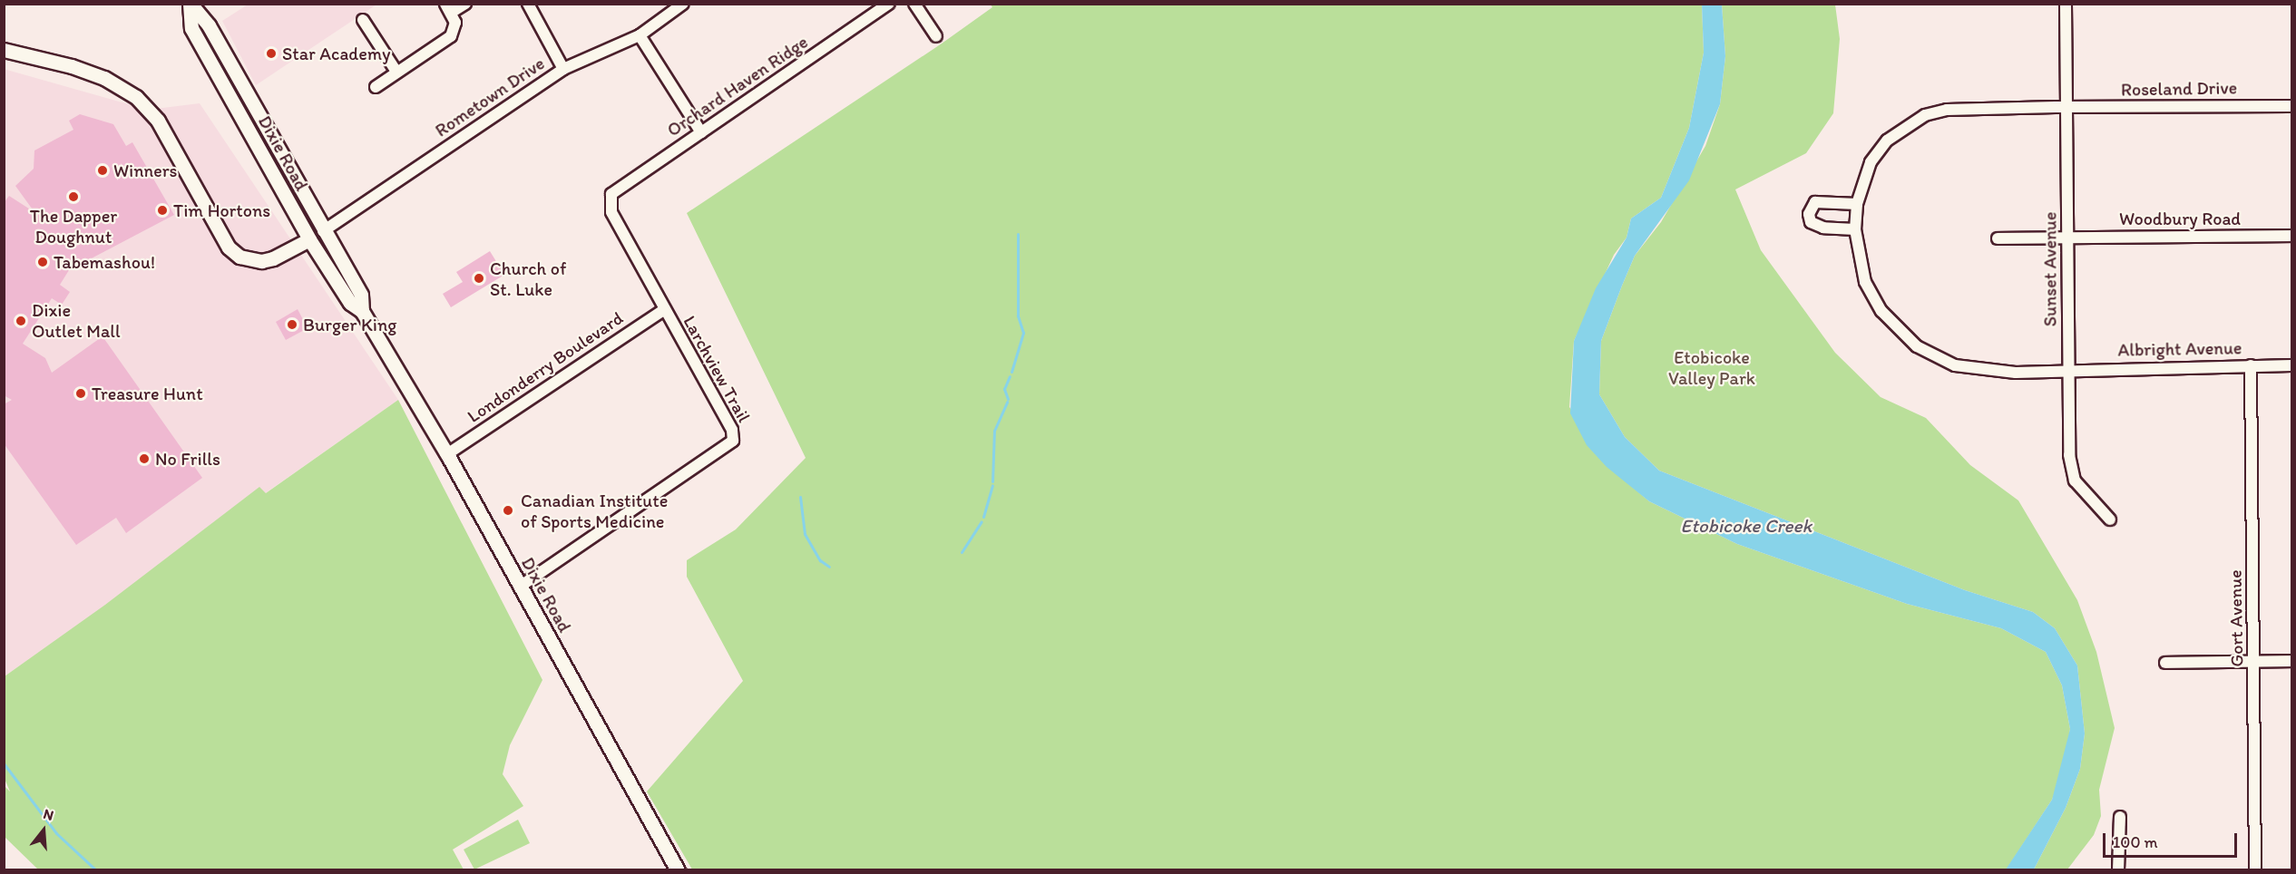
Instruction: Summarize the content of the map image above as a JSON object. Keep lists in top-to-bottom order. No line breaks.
{"streets":{"main road":["Dixie Road"],"street":["Orchard Haven Ridge","Roseland Drive","Rometown Drive","Woodbury Road","Sunset Avenue","Albright Avenue","Londonderry Boulevard","Larchview Trail","Gort Avenue"]},"crossings":[["Orchard Haven Ridge","Larchview Trail"],["Roseland Drive","Sunset Avenue"],["Roseland Drive","Albright Avenue"],["Rometown Drive","Dixie Road"],["Dixie Road","Londonderry Boulevard"],["Dixie Road","Larchview Trail"],["Woodbury Road","Sunset Avenue"],["Sunset Avenue","Albright Avenue"],["Albright Avenue","Gort Avenue"],["Londonderry Boulevard","Larchview Trail"]],"water":["Etobicoke Creek"],"parks":["Etobicoke Valley Park"],"places":["Star Academy","Winners","The Dapper Doughnut","Tim Hortons","Tabemashou!","Church of St. Luke","Dixie Outlet Mall","Burger King","Treasure Hunt","No Frills","Canadian Institute of Sports Medicine"],"scale_bar":"100 m","north":"top"}
